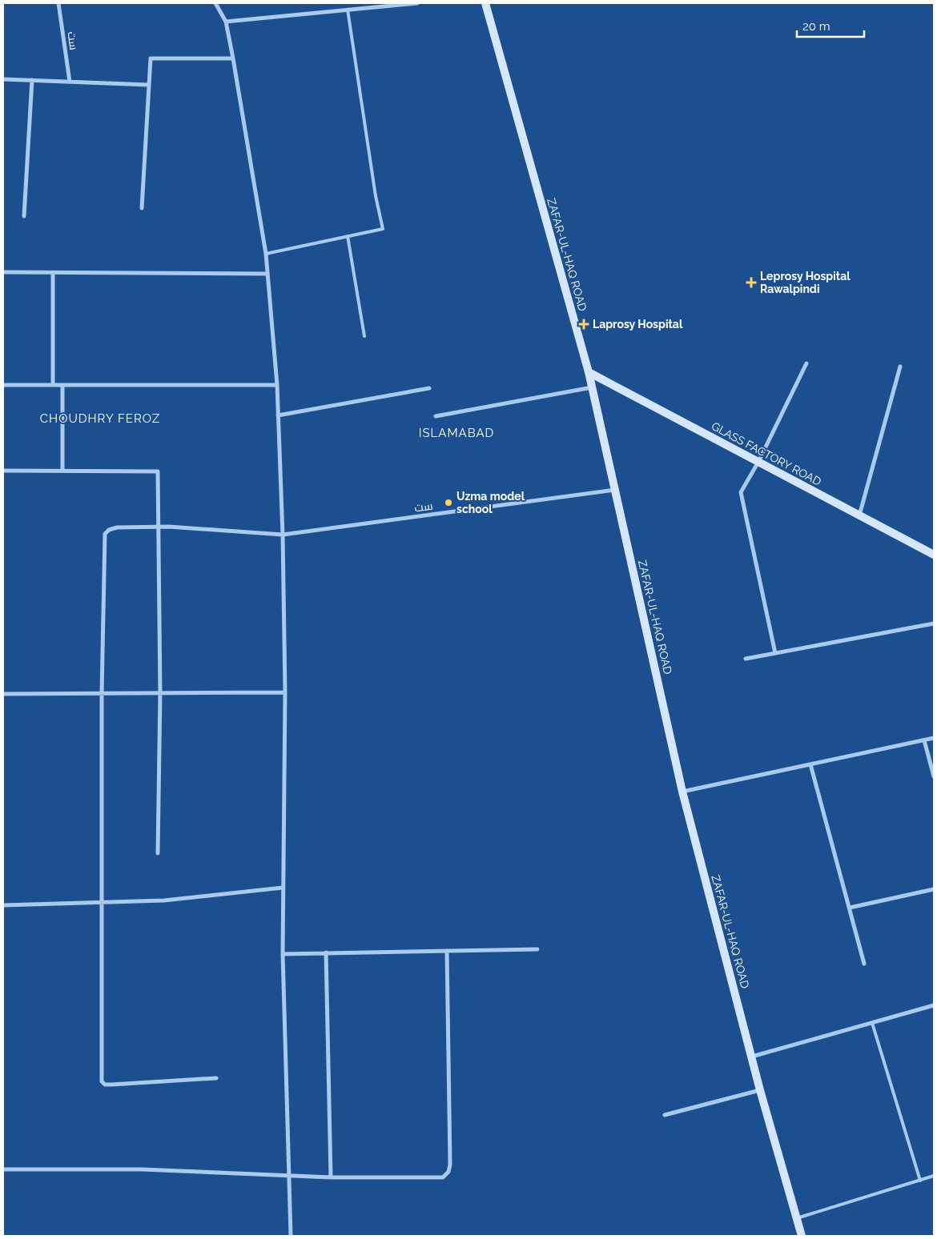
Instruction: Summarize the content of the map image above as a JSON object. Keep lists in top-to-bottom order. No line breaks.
{"streets":{"street":["ست","ZAFAR-UL-HAQ ROAD","GLASS FACTORY ROAD"]},"crossings":[["ست","ZAFAR-UL-HAQ ROAD"],["ZAFAR-UL-HAQ ROAD","GLASS FACTORY ROAD"]],"districts":["CHOUDHRY FEROZ","ISLAMABAD"],"places":{"health":["Leprosy Hospital Rawalpindi","Laprosy Hospital"],"other":["Uzma model school"]},"scale_bar":"20 m"}
